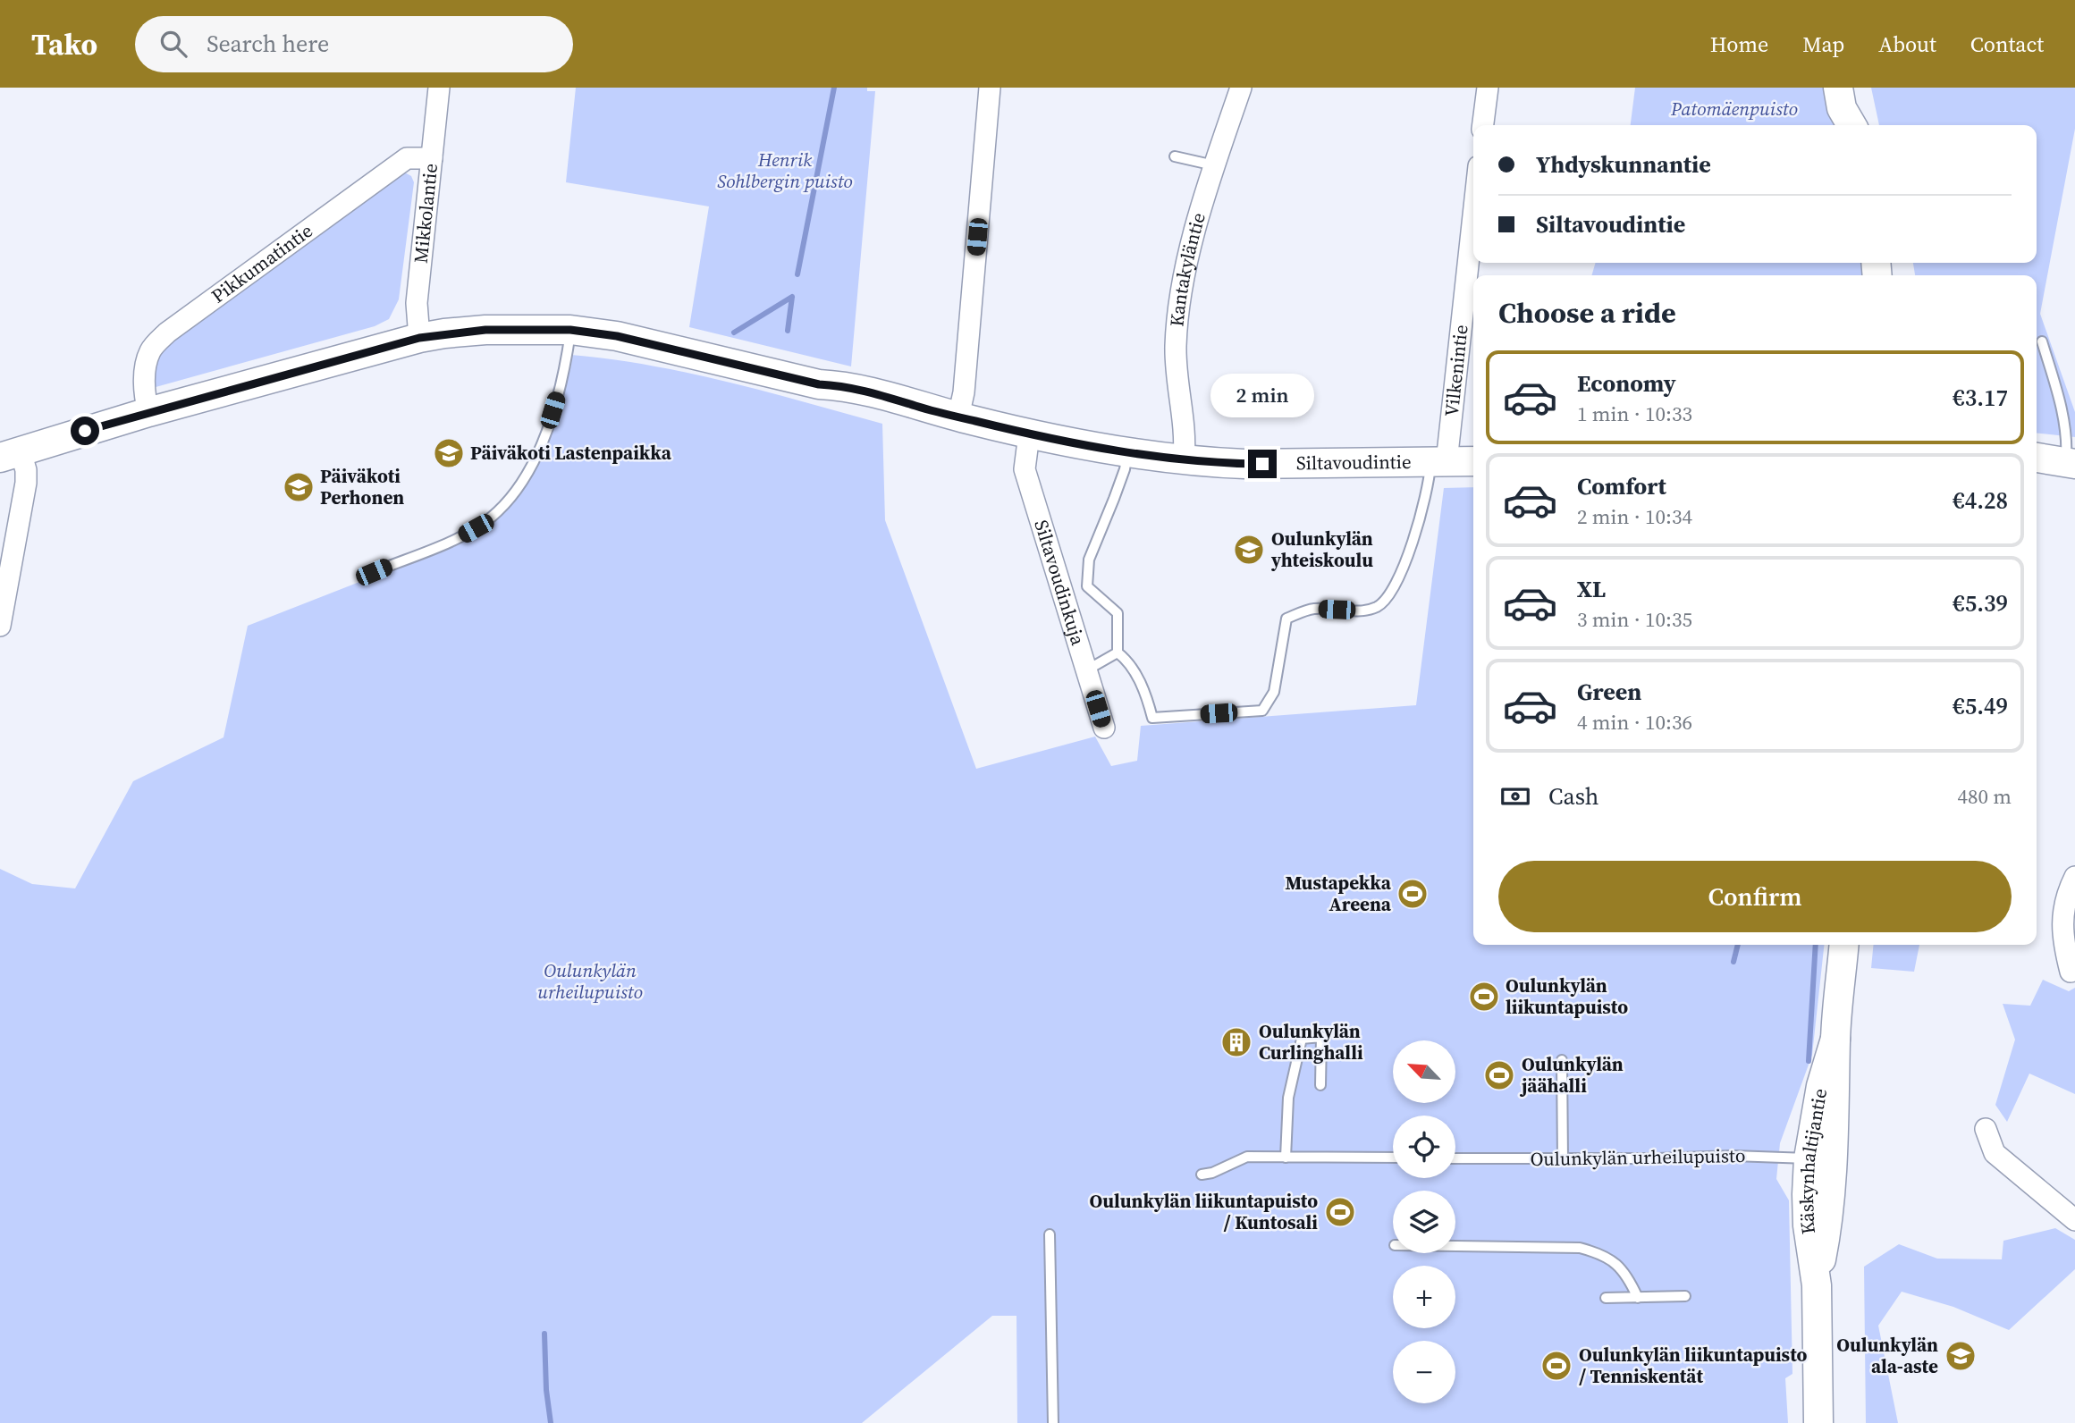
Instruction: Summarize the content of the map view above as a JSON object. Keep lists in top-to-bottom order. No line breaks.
{"streets":{"main road":["Siltavoudintie","Käskynhaltijantie"],"street":["Mikkolantie","Pikkumatintie","Kantakyläntie","Vilkenintie","Siltavoudinkuja"],"lane":["Oulunkylän urheilupuisto"]},"crossings":[["Mikkolantie","Pikkumatintie"],["Mikkolantie","Siltavoudintie"],["Pikkumatintie","Siltavoudintie"],["Kantakyläntie","Siltavoudintie"],["Vilkenintie","Siltavoudintie"],["Siltavoudintie","Siltavoudinkuja"],["Oulunkylän urheilupuisto","Käskynhaltijantie"]],"parks":["Patomäenpuisto","Henrik Sohlbergin puisto","Oulunkylän urheilupuisto"],"places":{"school or university":["Päiväkoti Lastenpaikka","Päiväkoti Perhonen","Oulunkylän yhteiskoulu","Oulunkylän ala-aste"],"sports":["Mustapekka Areena","Oulunkylän liikuntapuisto","Oulunkylän jäähalli","Oulunkylän liikuntapuisto / Kuntosali","Oulunkylän liikuntapuisto / Tenniskentät"],"building":["Oulunkylän Curlinghalli"]},"north":"top left","page":{"header":"Tako","search":"Search here","nav":["Home","Map","About","Contact"],"banner":["Yhdyskunnantie","Siltavoudintie"],"heading":"Choose a ride","list":[{"name":"Economy","note":"1 min · 10:33","value":"€3.17"},{"name":"Comfort","note":"2 min · 10:34","value":"€4.28"},{"name":"XL","note":"3 min · 10:35","value":"€5.39"},{"name":"Green","note":"4 min · 10:36","value":"€5.49"}],"bubble":"2 min","pay":["Cash","480 m"],"buttons":"Confirm","map_buttons":["+","−"]}}
